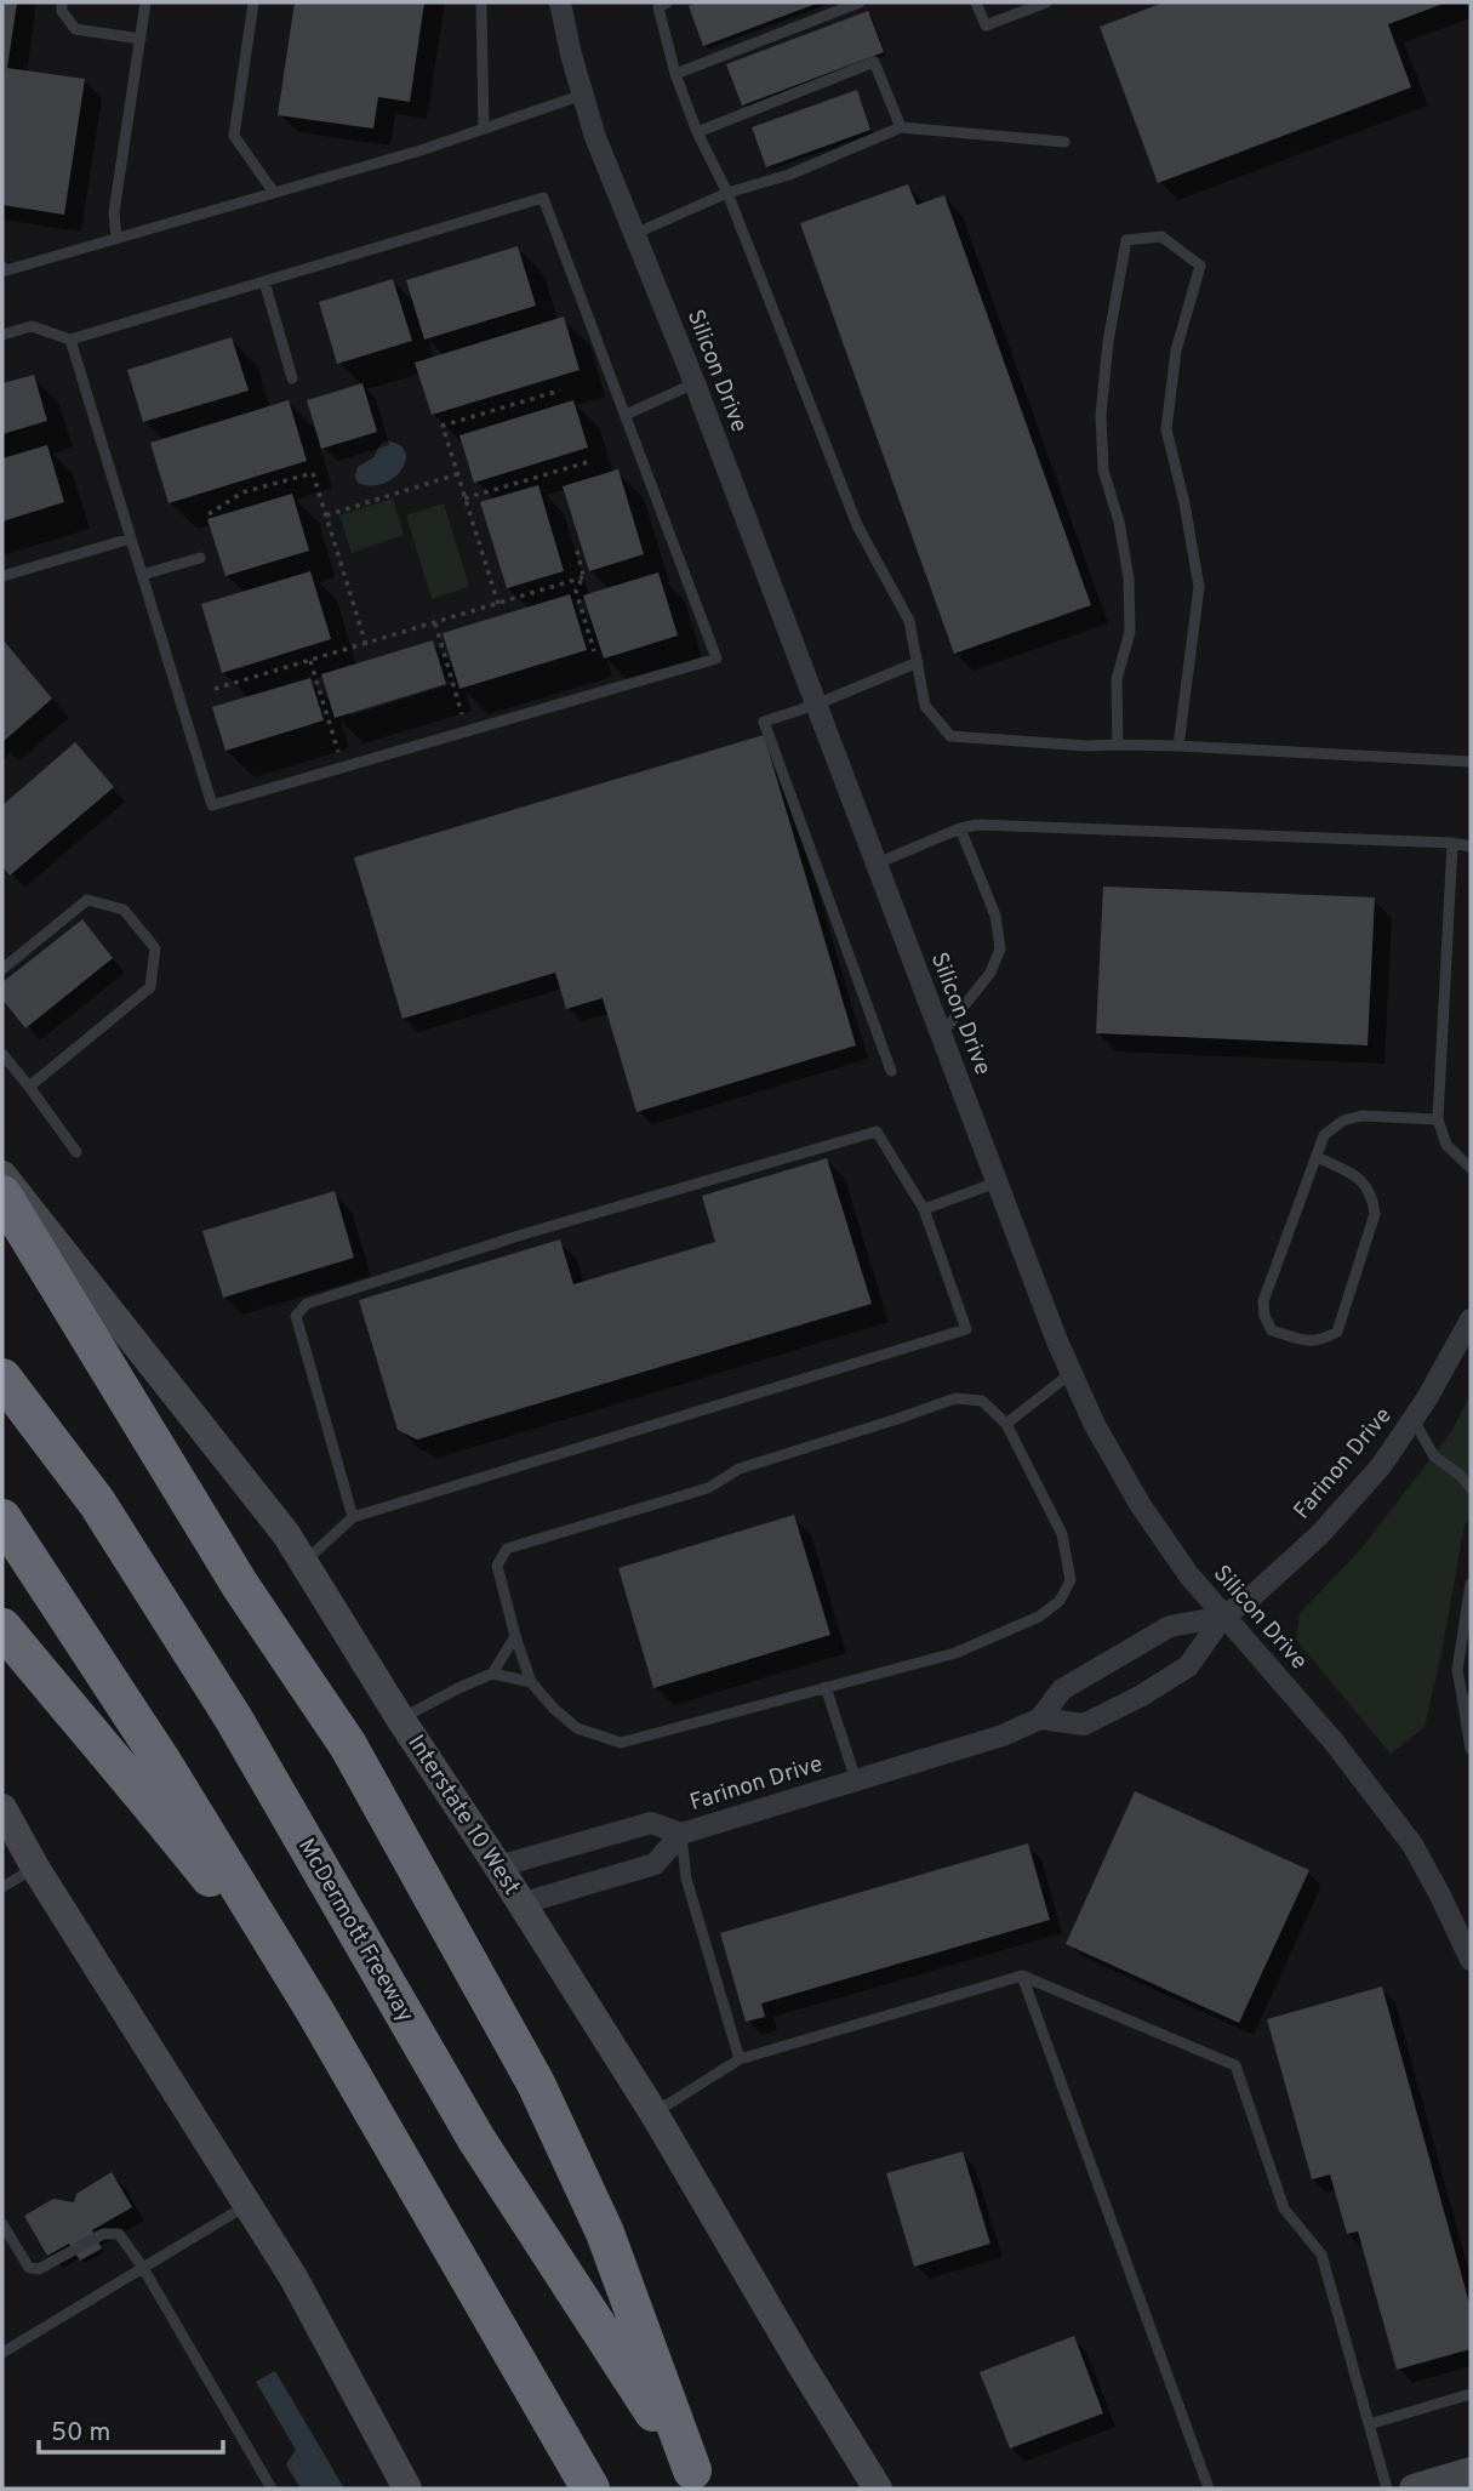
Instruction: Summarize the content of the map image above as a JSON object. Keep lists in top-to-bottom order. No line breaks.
{"streets":{"highway":["McDermott Freeway"],"main road":["Interstate 10 West"],"street":["Silicon Drive","Farinon Drive"]},"crossings":[["Silicon Drive","Farinon Drive"],["Farinon Drive","Interstate 10 West"]],"scale_bar":"50 m"}
